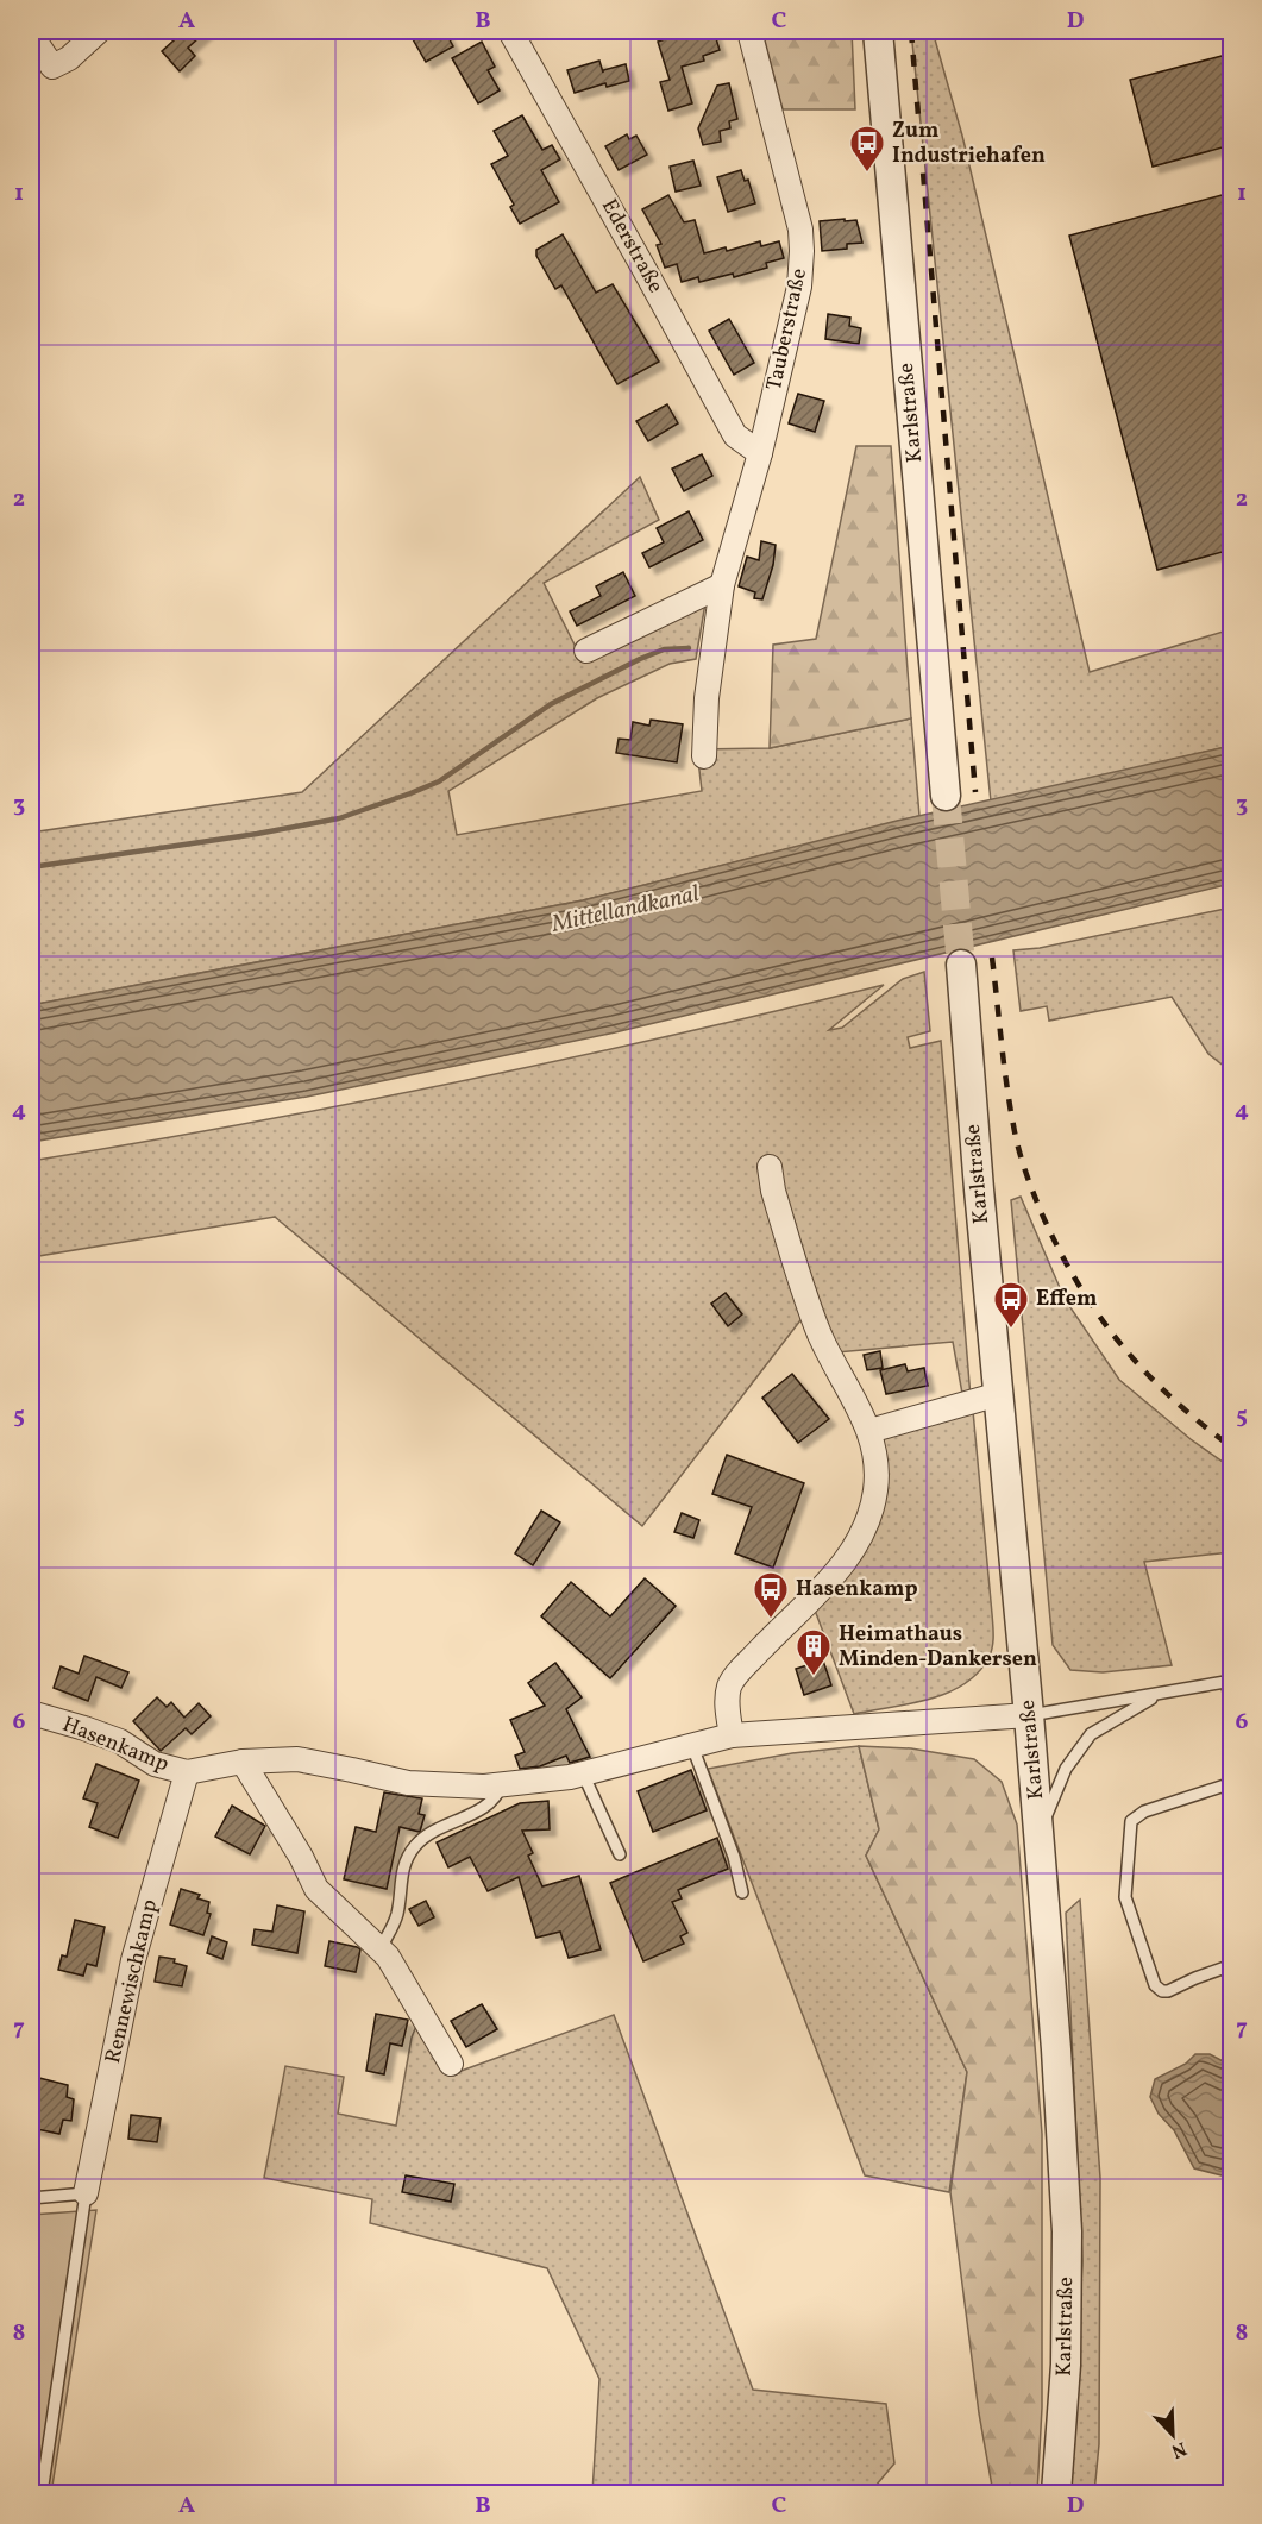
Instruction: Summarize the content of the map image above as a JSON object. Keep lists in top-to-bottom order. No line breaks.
{"streets":{"street":["Ederstraße","Tauberstraße","Karlstraße","Hasenkamp","Rennewischkamp"]},"crossings":[["Ederstraße","Tauberstraße"],["Karlstraße","Hasenkamp"],["Hasenkamp","Rennewischkamp"]],"water":["Mittellandkanal"],"places":{"bus stop":["Zum Industriehafen","Effem","Hasenkamp"],"building":["Heimathaus Minden-Dankersen"]},"north":"bottom right","grid":{"columns":["A","B","C","D"],"rows":["1","2","3","4","5","6","7","8"]}}
